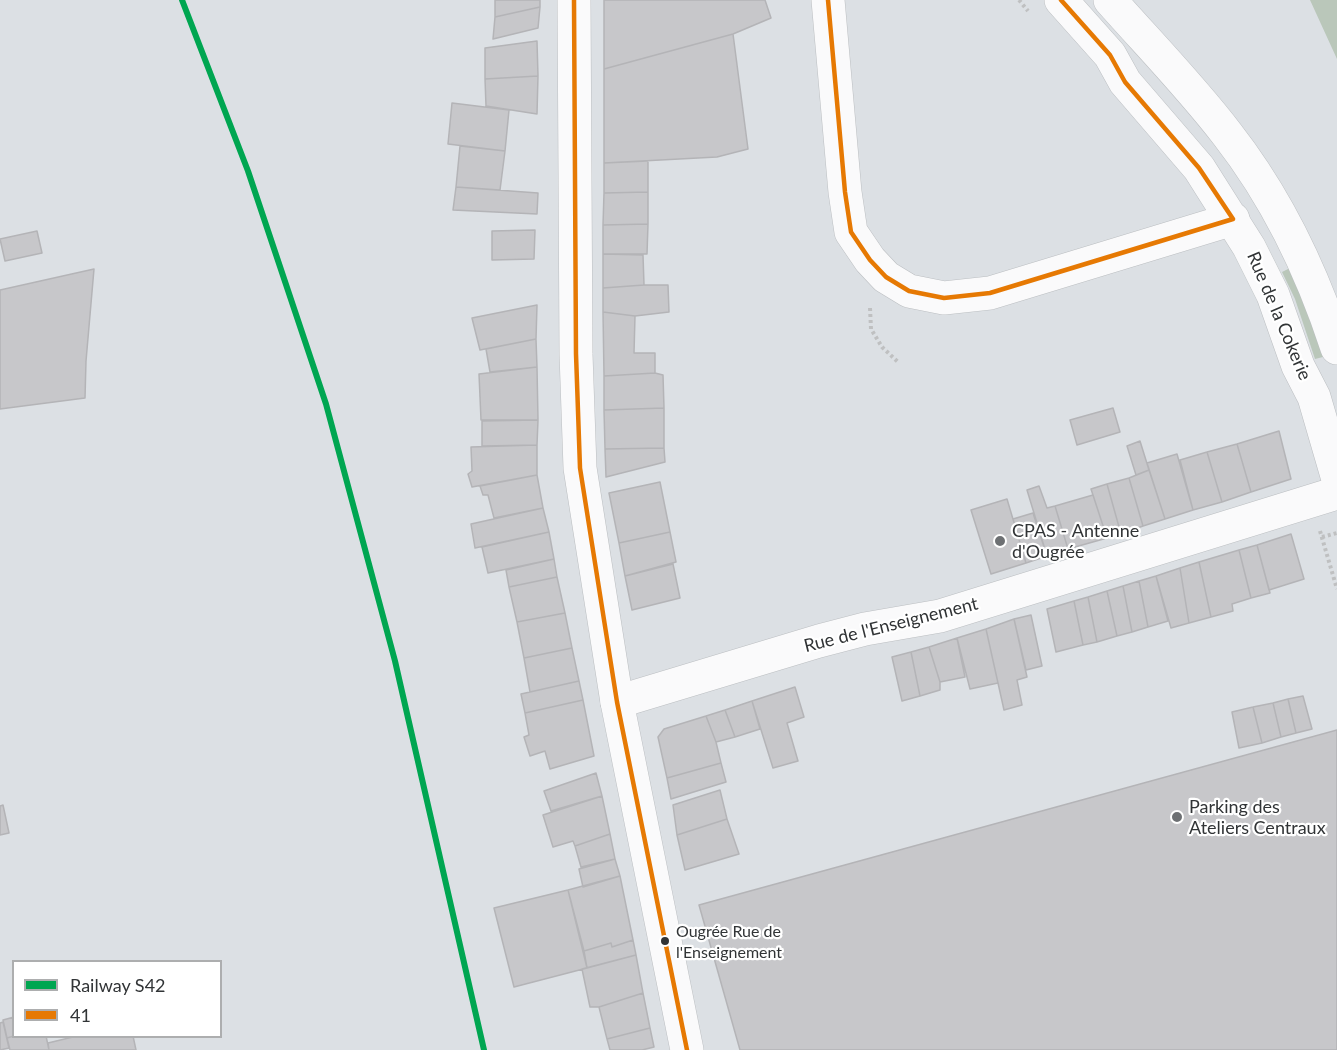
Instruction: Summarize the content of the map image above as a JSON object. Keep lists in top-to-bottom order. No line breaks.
{"streets":{"main road":["Rue de la Cokerie","Rue de l'Enseignement"]},"places":["CPAS - Antenne d'Ougrée","Parking des Ateliers Centraux","Ougrée Rue de l'Enseignement"],"lines":["rail line S42","transit line 41"],"legend":["Railway S42","41"]}
